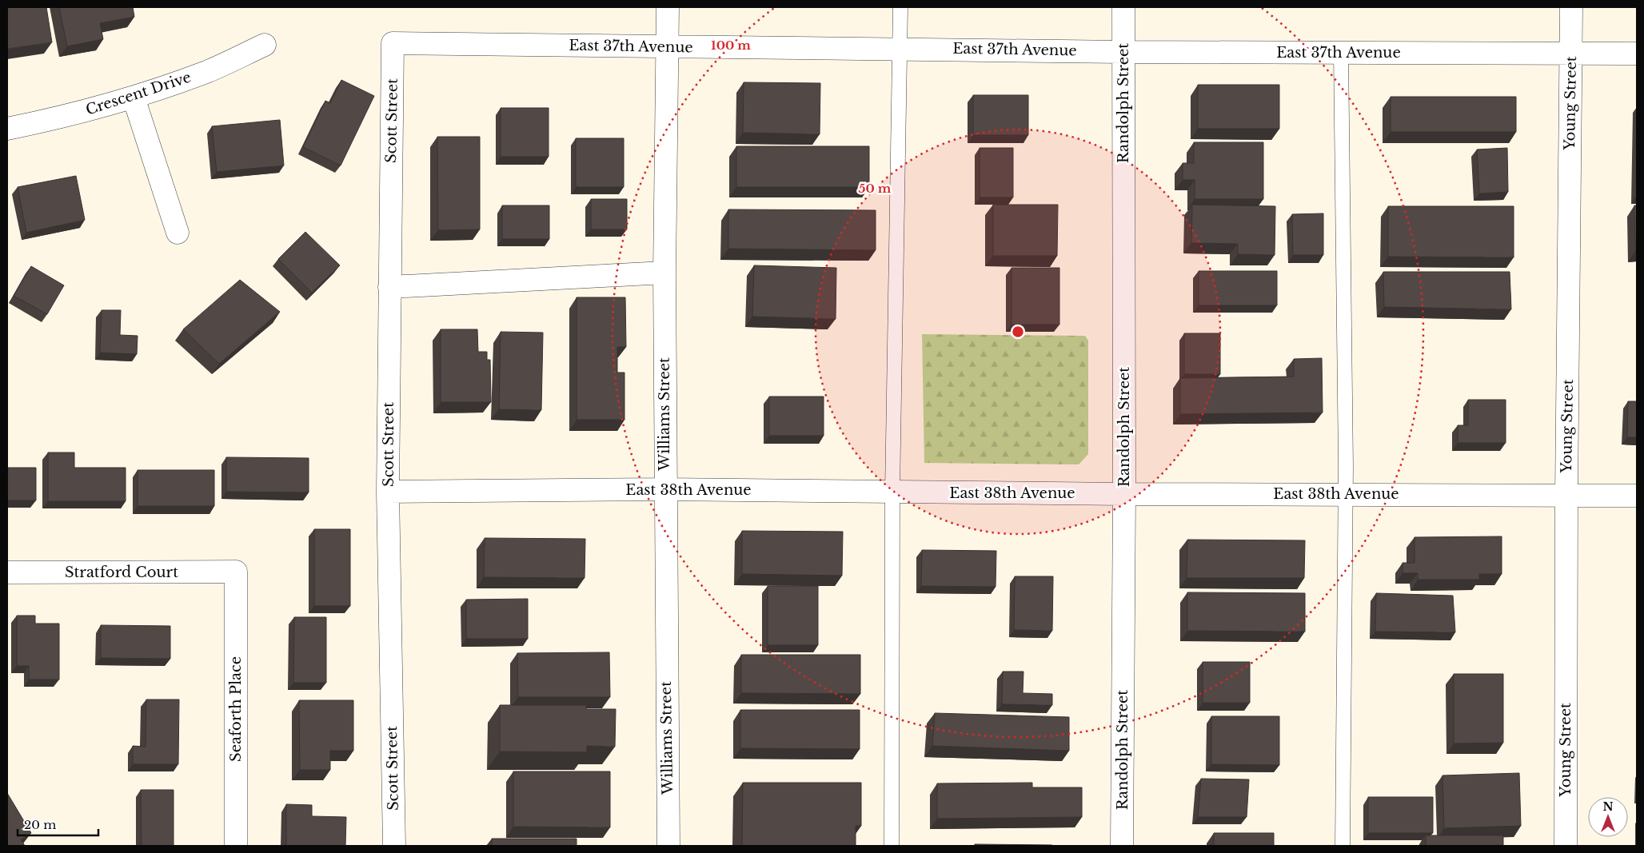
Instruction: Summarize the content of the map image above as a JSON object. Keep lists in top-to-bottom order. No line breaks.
{"streets":{"street":["East 37th Avenue","Crescent Drive","Randolph Street","Young Street","Scott Street","Williams Street","East 38th Avenue","Stratford Court","Seaforth Place"]},"crossings":[["East 37th Avenue","Randolph Street"],["East 37th Avenue","Young Street"],["East 37th Avenue","Scott Street"],["East 37th Avenue","Williams Street"],["Randolph Street","East 38th Avenue"],["Young Street","East 38th Avenue"],["Scott Street","East 38th Avenue"],["Williams Street","East 38th Avenue"],["Stratford Court","Seaforth Place"]],"scale_bar":"20 m","north":"top","rings":["100 m","50 m"]}
